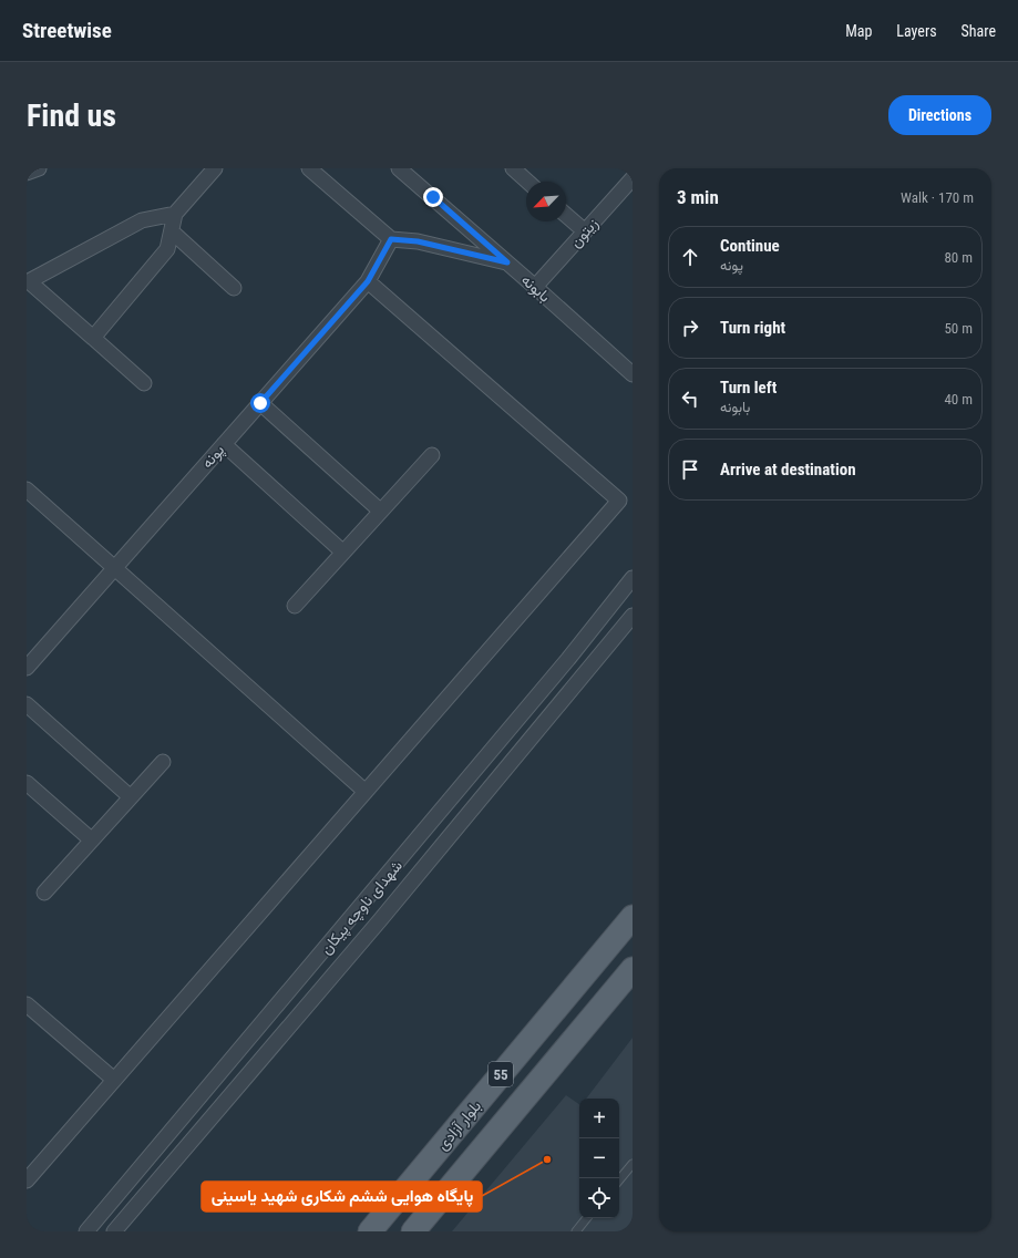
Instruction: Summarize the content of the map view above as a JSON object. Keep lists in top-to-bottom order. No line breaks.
{"streets":{"main road":["55","بلوار آزادی"],"street":["زیتون","بابونه","پونه","شهدای ناوچه پیکان"]},"crossings":[["زیتون","بابونه"]],"places":["پایگاه هوایی ششم شکاری شهید یاسینی"],"north":"bottom left","page":{"header":"Streetwise","nav":["Map","Layers","Share"],"buttons":"Directions","title":"Find us","heading":["3 min","Walk · 170 m"],"list":[["Continue","پونه","80 m"],["Turn right","50 m"],["Turn left","بابونه","40 m"],"Arrive at destination"],"map_buttons":["+","−"]}}
